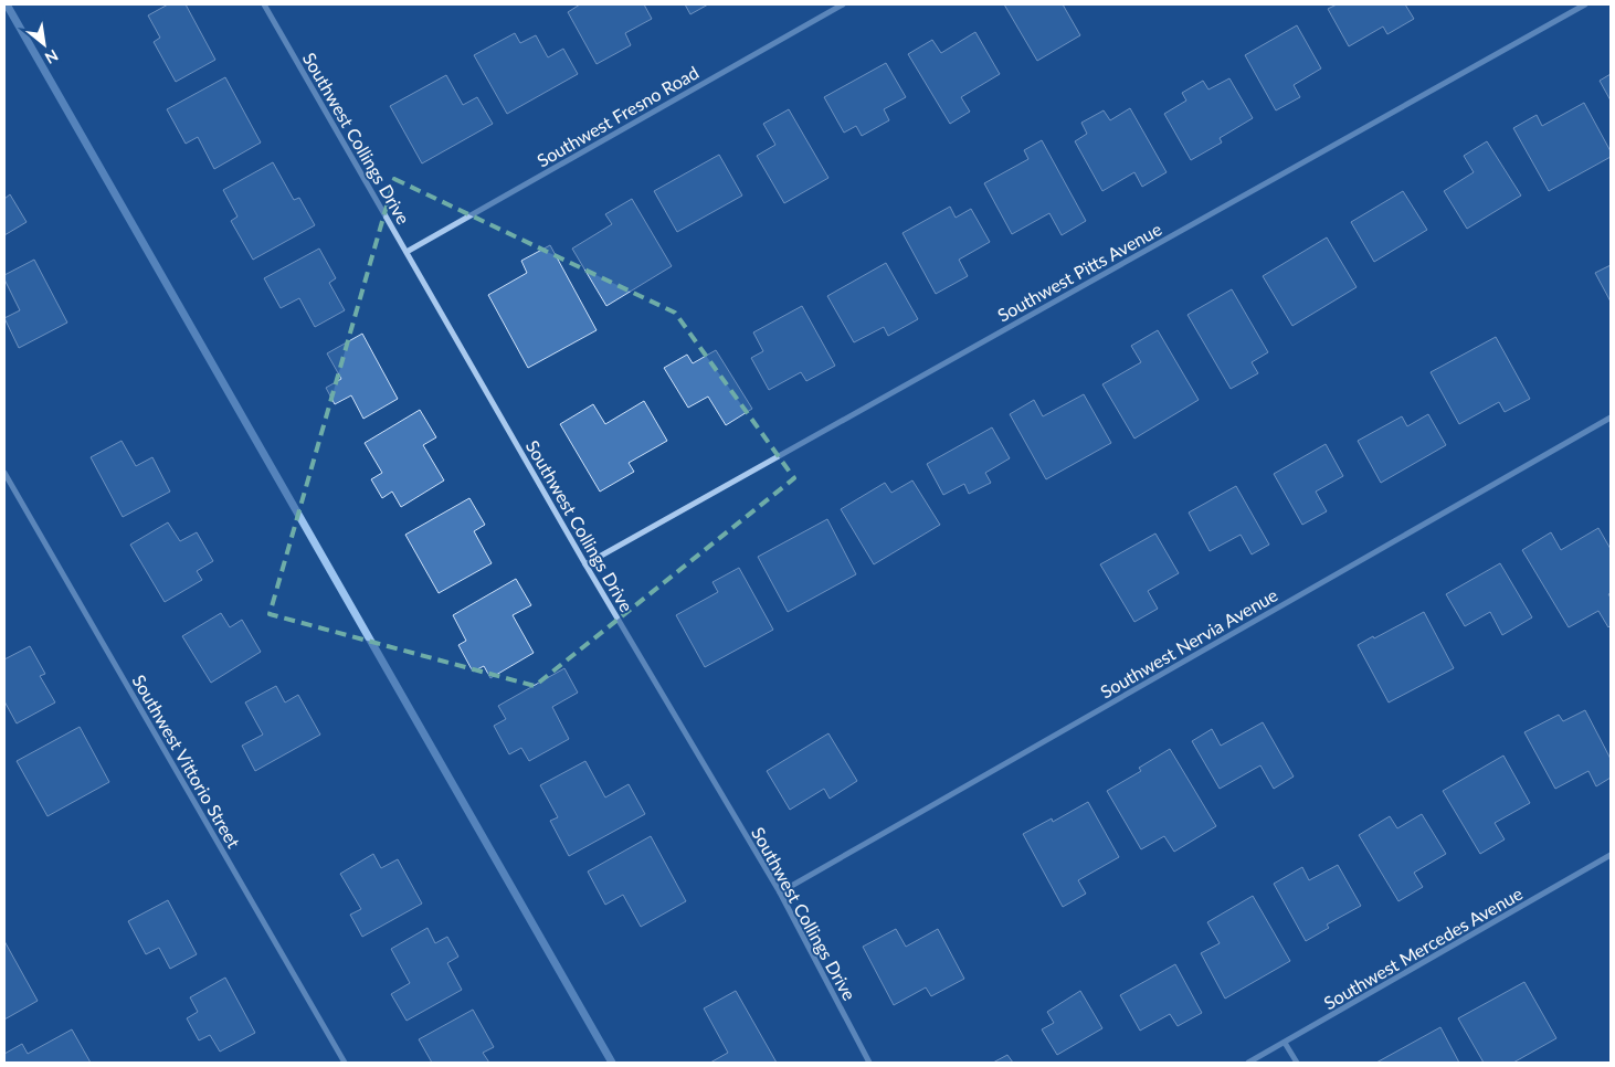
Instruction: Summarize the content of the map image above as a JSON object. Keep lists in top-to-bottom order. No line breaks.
{"streets":{"street":["Southwest Fresno Road","Southwest Collings Drive","Southwest Pitts Avenue","Southwest Nervia Avenue","Southwest Vittorio Street","Southwest Mercedes Avenue"]},"crossings":[["Southwest Fresno Road","Southwest Collings Drive"],["Southwest Collings Drive","Southwest Pitts Avenue"],["Southwest Collings Drive","Southwest Nervia Avenue"]],"north":"bottom right"}
